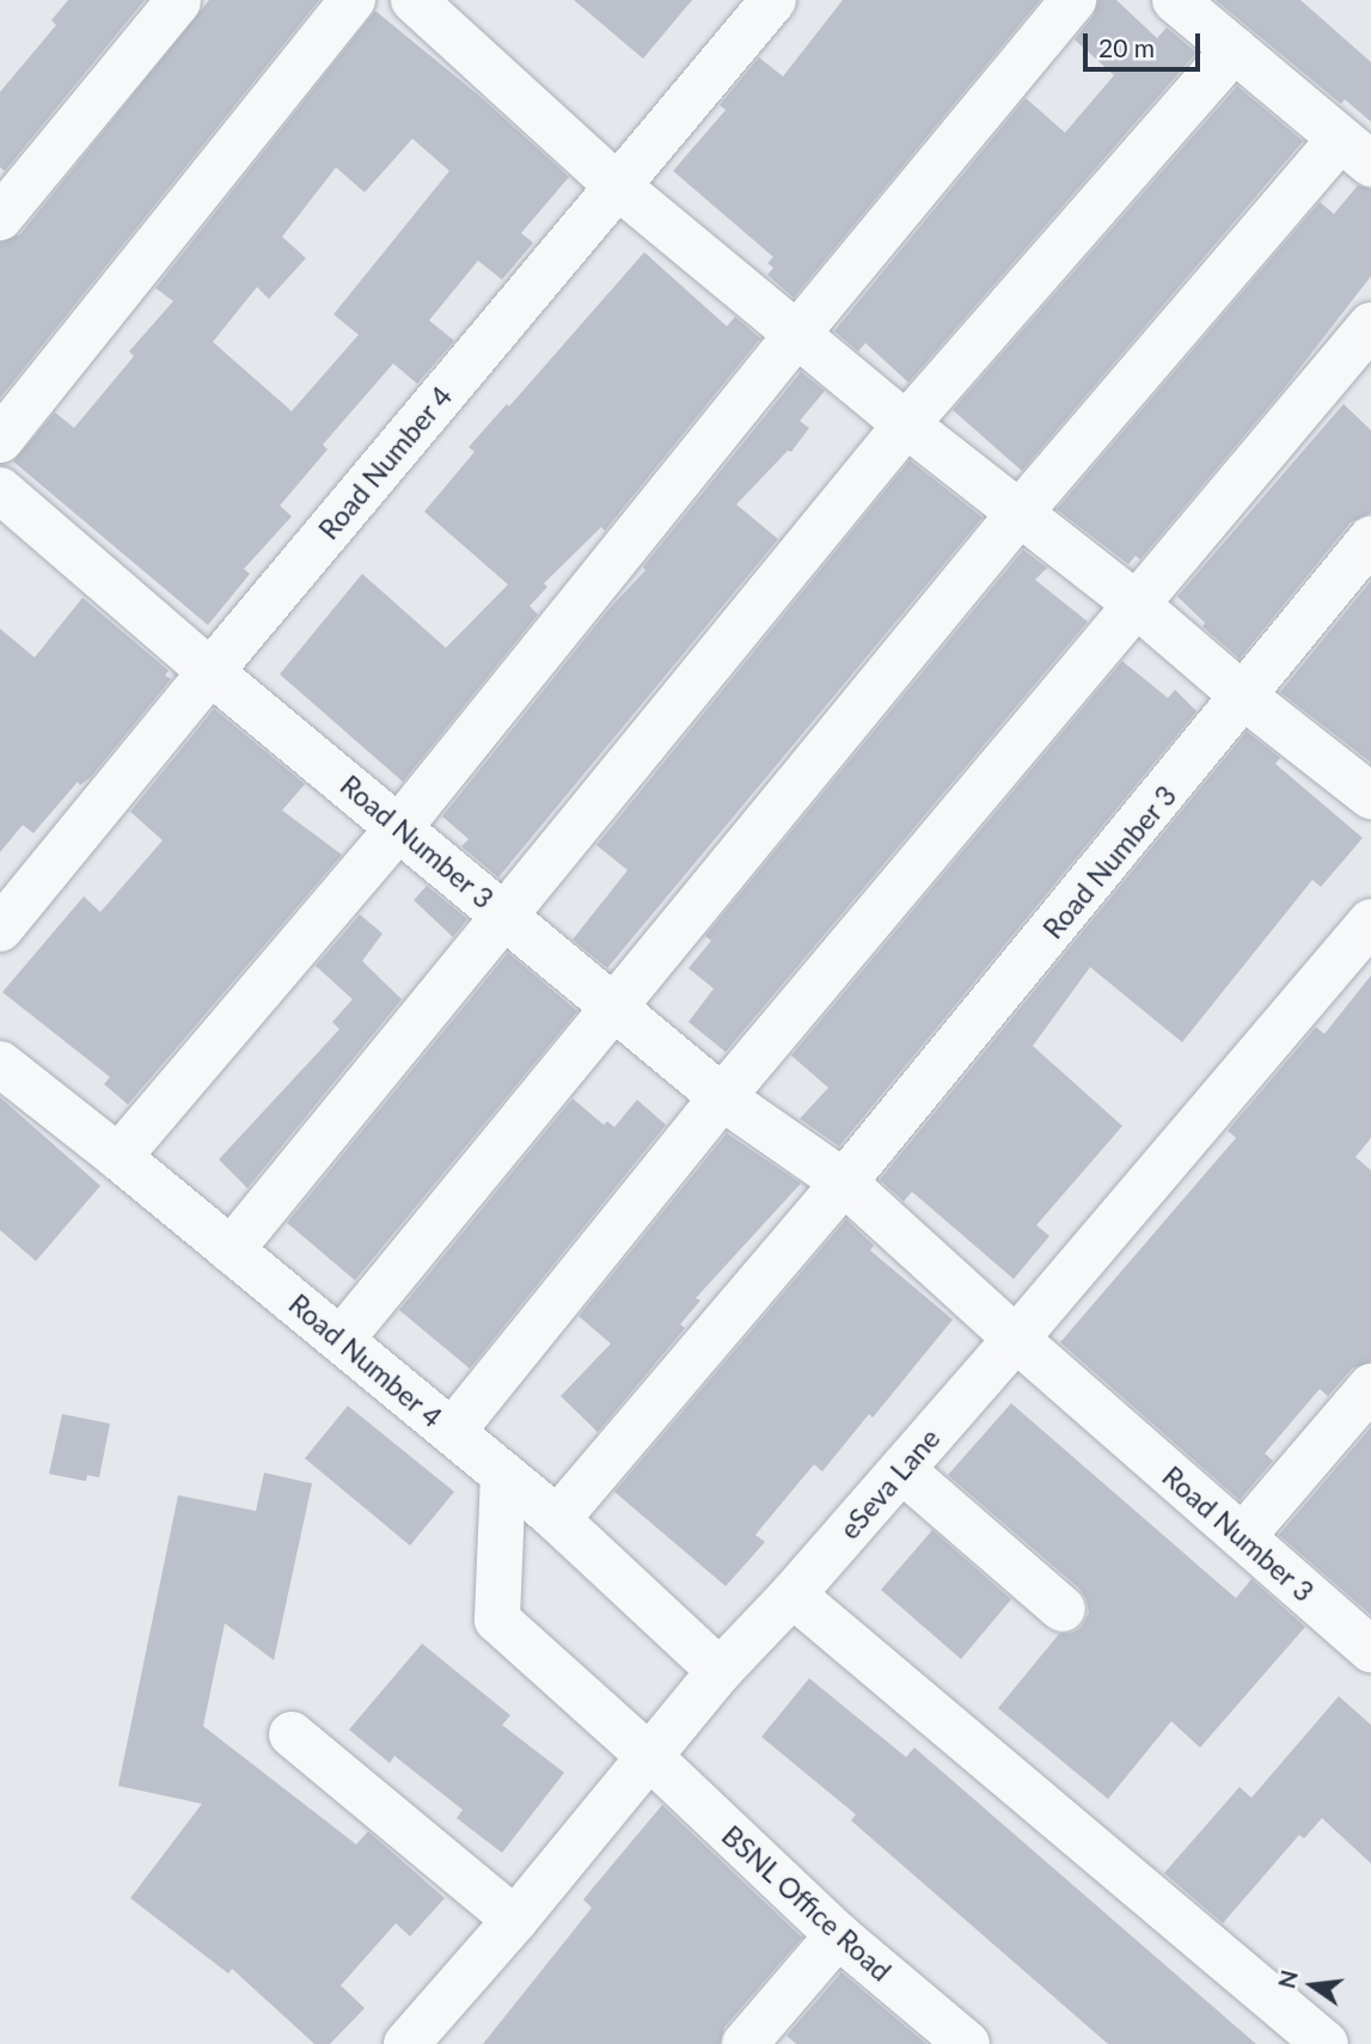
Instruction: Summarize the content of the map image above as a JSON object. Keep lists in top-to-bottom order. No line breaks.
{"streets":{"street":["Road Number 4","Road Number 3","eSeva Lane","BSNL Office Road"]},"crossings":[["Road Number 4","Road Number 3"],["Road Number 4","eSeva Lane"],["Road Number 4","BSNL Office Road"],["Road Number 3","eSeva Lane"],["eSeva Lane","BSNL Office Road"]],"scale_bar":"20 m","north":"left"}
